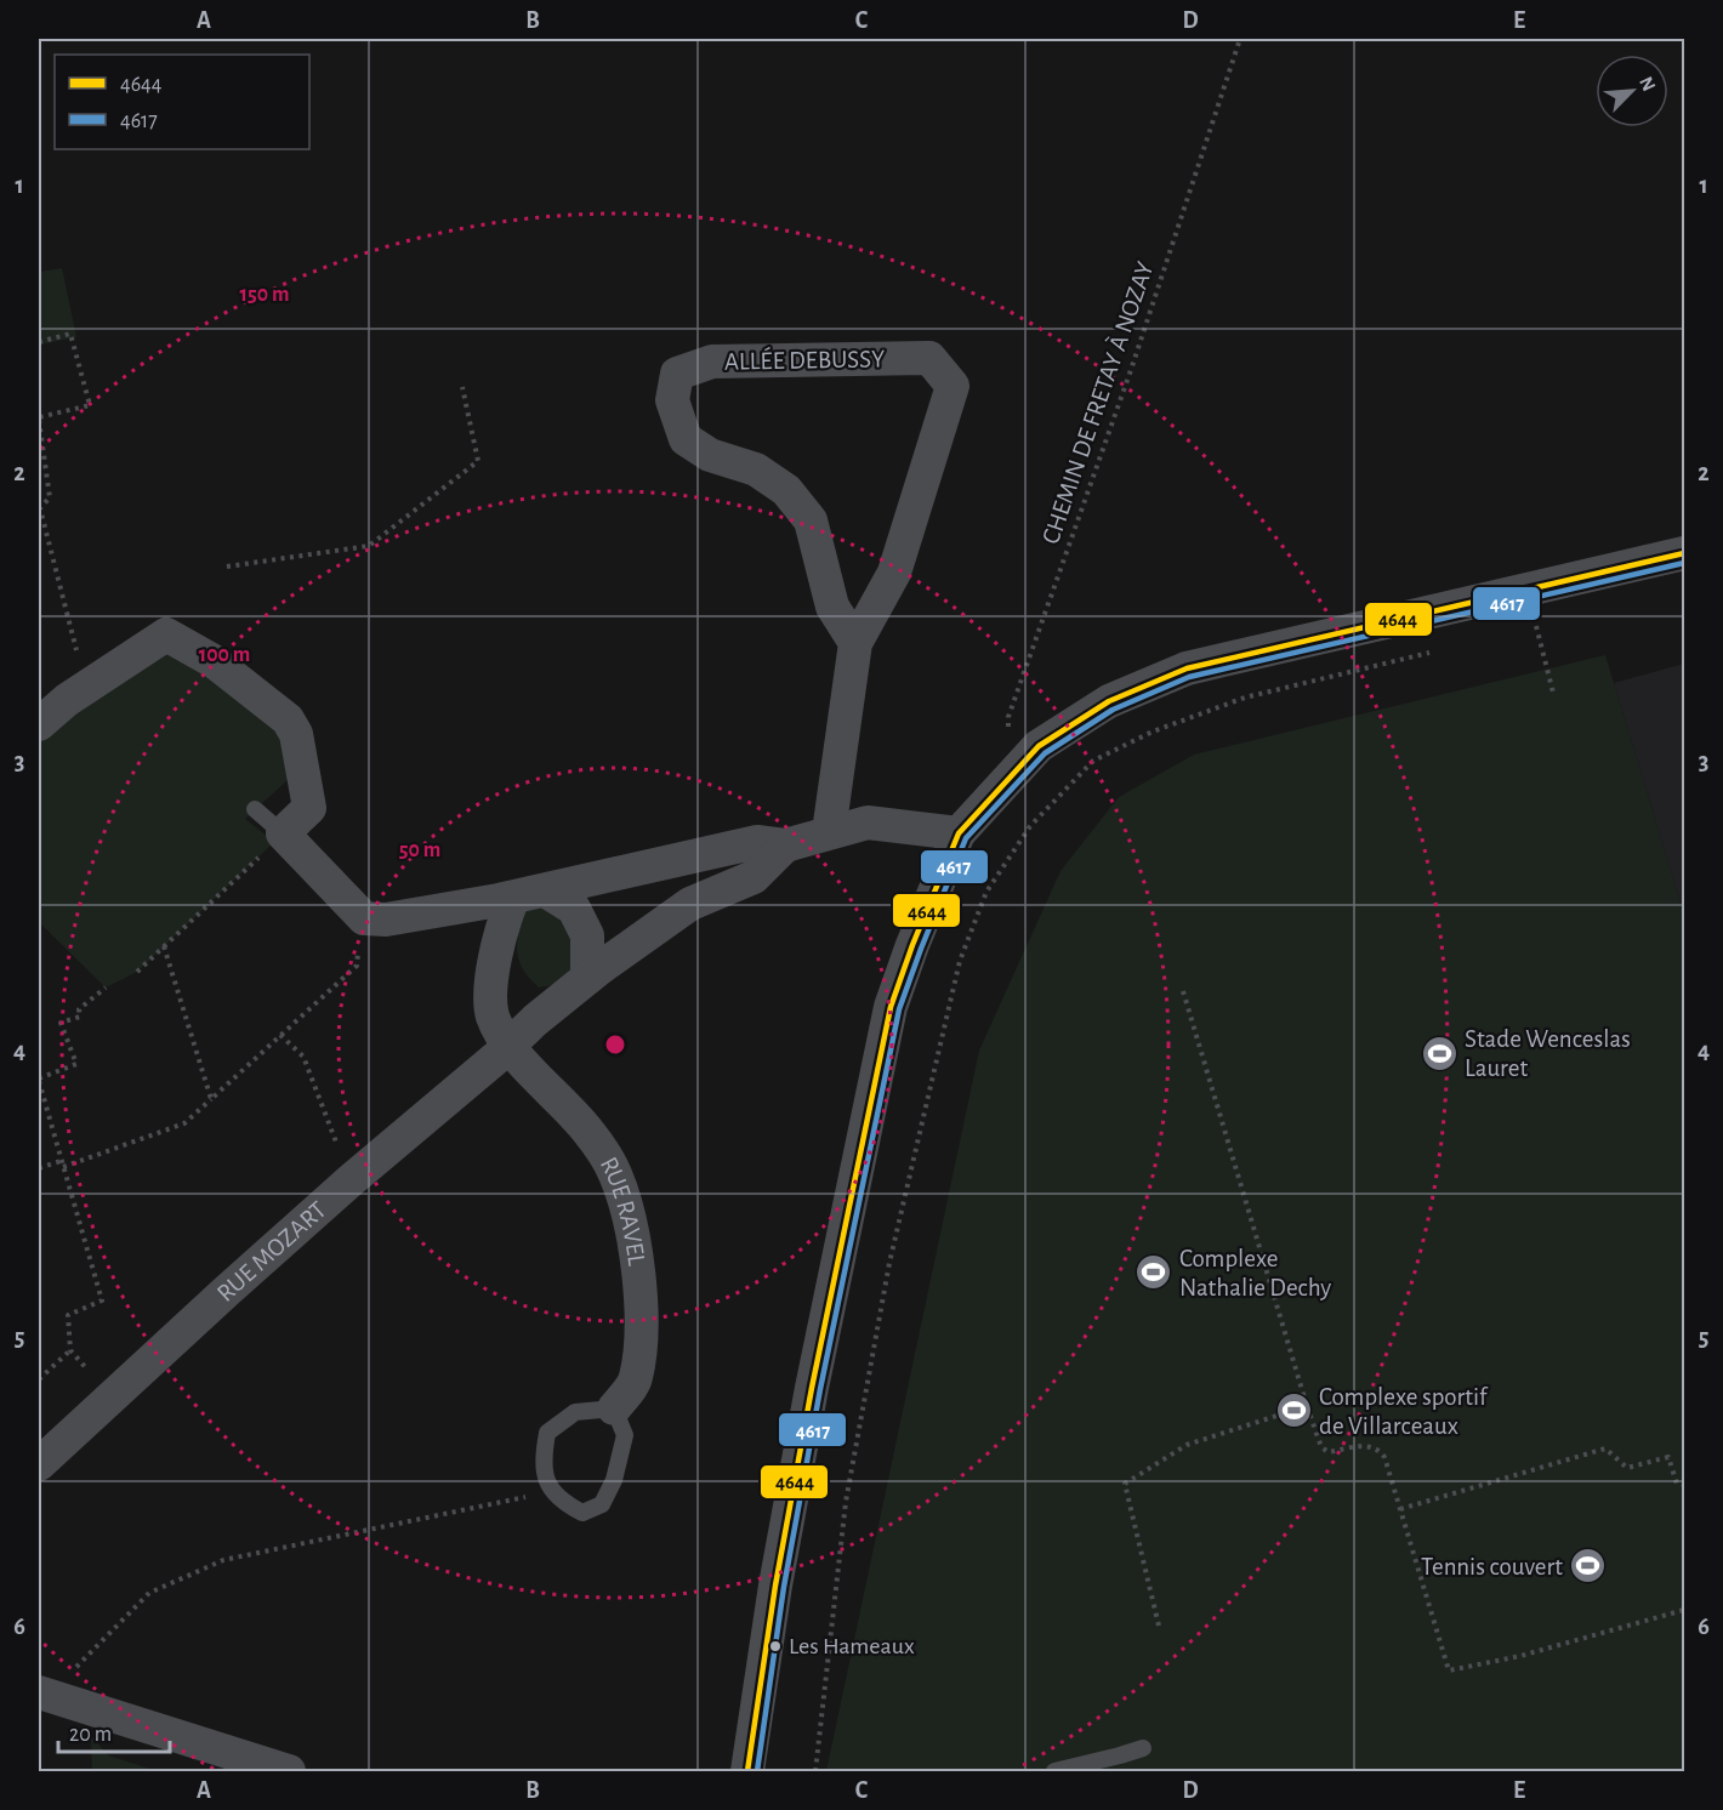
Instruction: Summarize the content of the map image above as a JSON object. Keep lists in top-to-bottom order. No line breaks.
{"streets":{"street":["ALLÉE DEBUSSY","RUE RAVEL","RUE MOZART"],"path":["CHEMIN DE FRETAY À NOZAY"]},"crossings":[["ALLÉE DEBUSSY","RUE MOZART"],["RUE RAVEL","RUE MOZART"]],"places":{"sports":["Stade Wenceslas Lauret","Complexe Nathalie Dechy","Complexe sportif de Villarceaux","Tennis couvert"],"other":["Les Hameaux"]},"lines":["transit line 4644","transit line 4617"],"legend":["4644","4617"],"scale_bar":"20 m","north":"top right","grid":{"columns":["A","B","C","D","E"],"rows":["1","2","3","4","5","6"]},"rings":["150 m","100 m","50 m"]}
